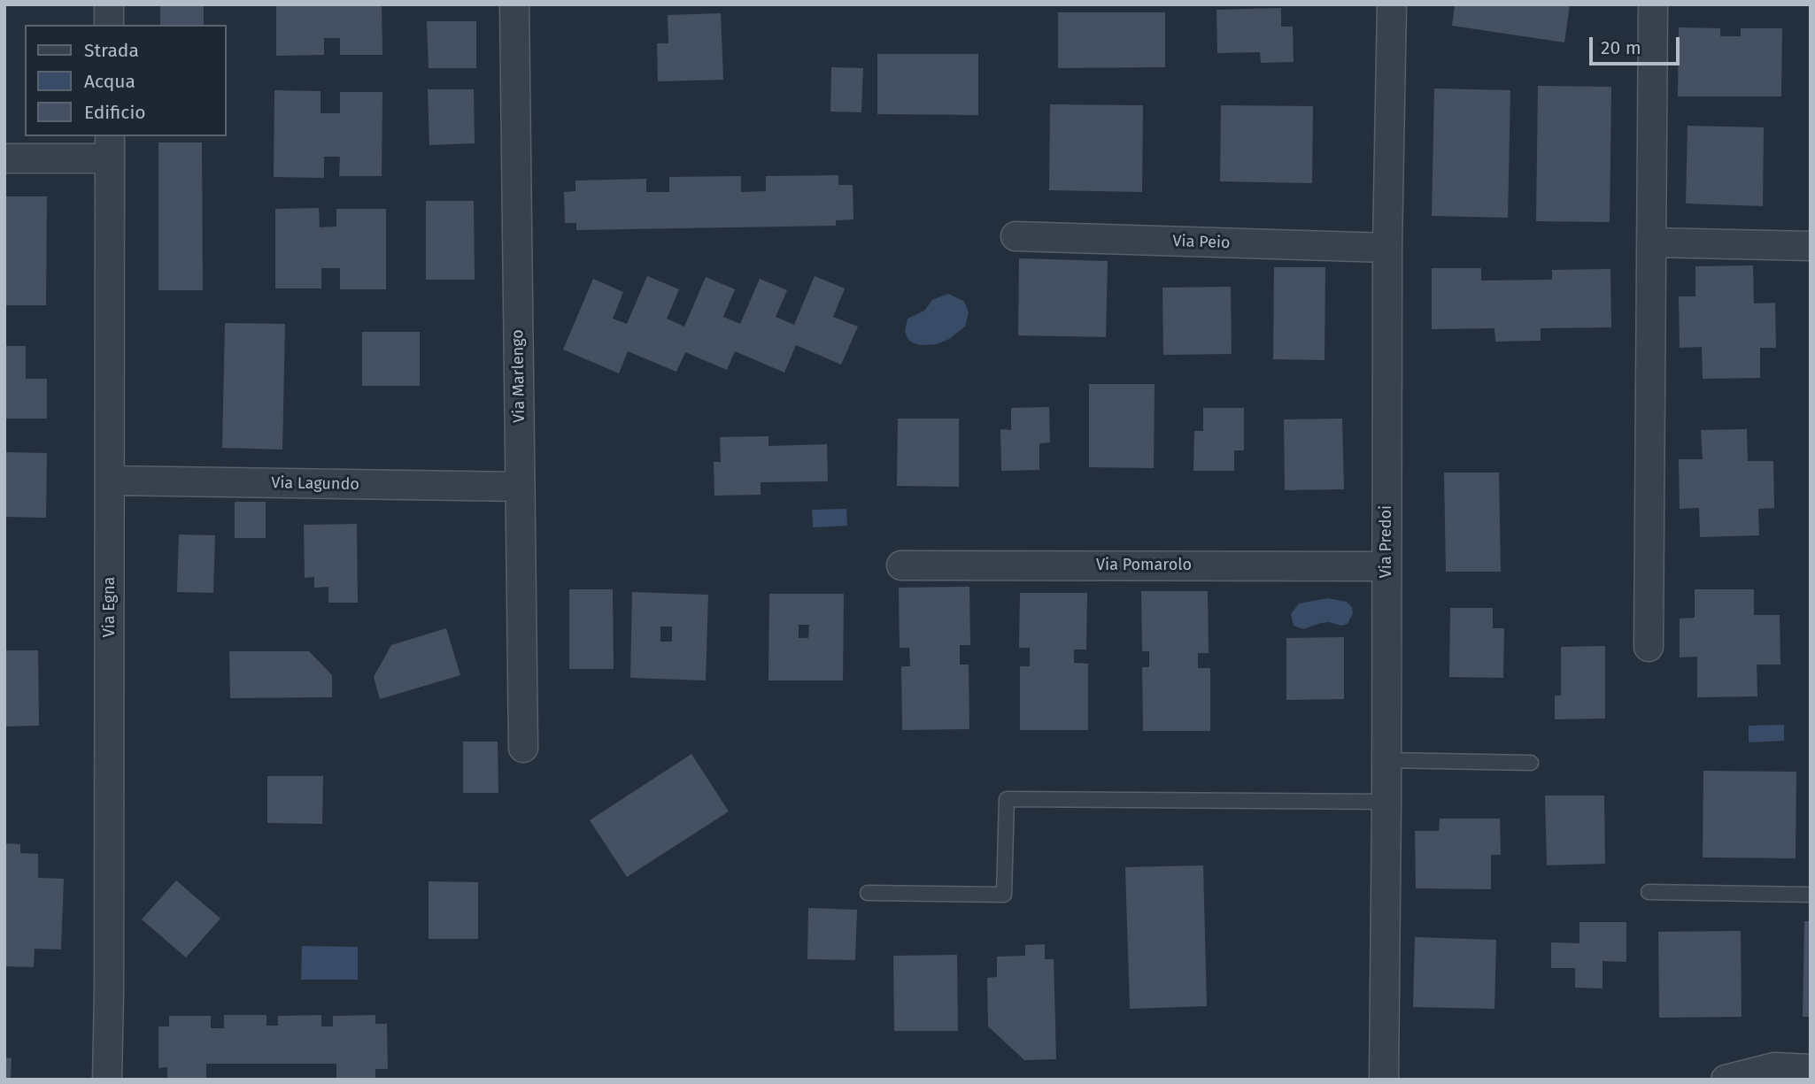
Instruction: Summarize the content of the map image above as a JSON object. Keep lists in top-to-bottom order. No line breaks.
{"streets":{"street":["Via Peio","Via Marlengo","Via Lagundo","Via Predoi","Via Pomarolo","Via Egna"]},"crossings":[["Via Peio","Via Predoi"],["Via Marlengo","Via Lagundo"],["Via Lagundo","Via Egna"],["Via Predoi","Via Pomarolo"]],"legend":["Strada","Acqua","Edificio"],"scale_bar":"20 m"}
